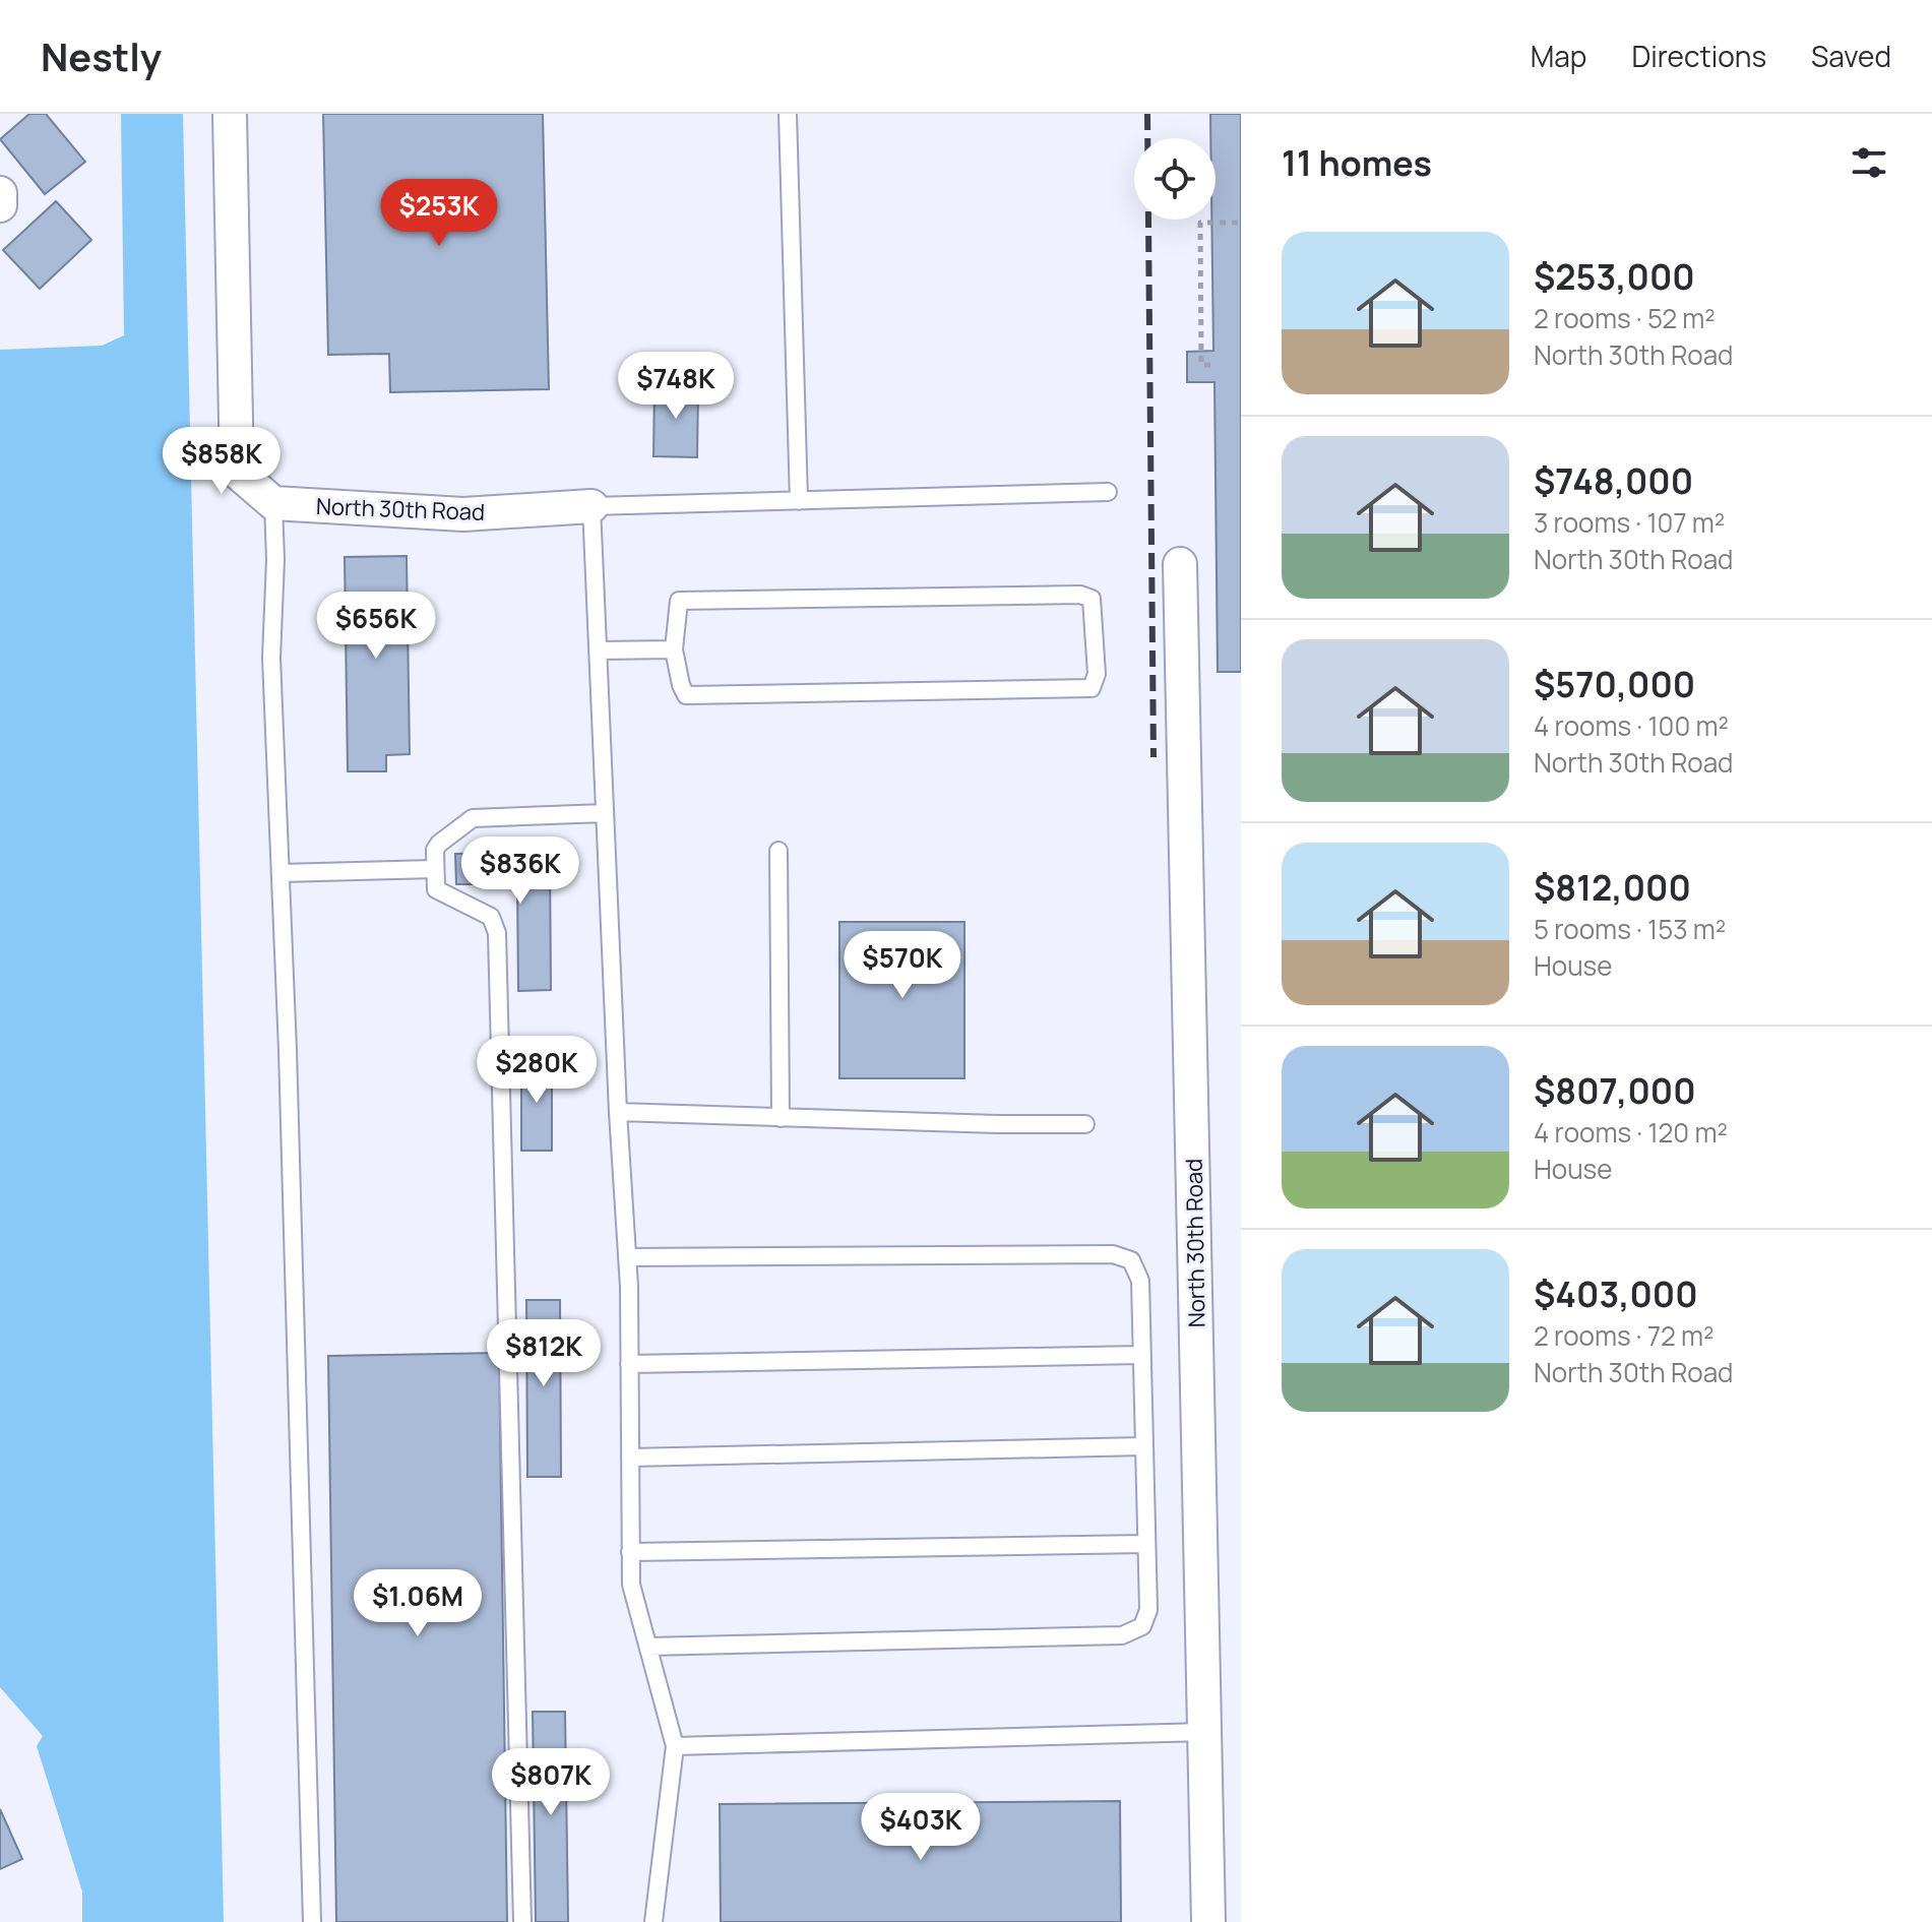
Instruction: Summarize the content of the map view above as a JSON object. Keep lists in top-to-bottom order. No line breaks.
{"streets":{"street":["North 30th Road"]},"page":{"header":"Nestly","nav":["Map","Directions","Saved"],"heading":"11 homes","price":["$253K","$748K","$858K","$656K","$836K","$570K","$280K","$812K","$1.06M","$807K","$403K"],"list":[{"name":"$253,000","note":"2 rooms · 52 m² · North 30th Road"},{"name":"$748,000","note":"3 rooms · 107 m² · North 30th Road"},{"name":"$570,000","note":"4 rooms · 100 m² · North 30th Road"},{"name":"$812,000","note":"5 rooms · 153 m² · House"},{"name":"$807,000","note":"4 rooms · 120 m² · House"},{"name":"$403,000","note":"2 rooms · 72 m² · North 30th Road"}]}}
